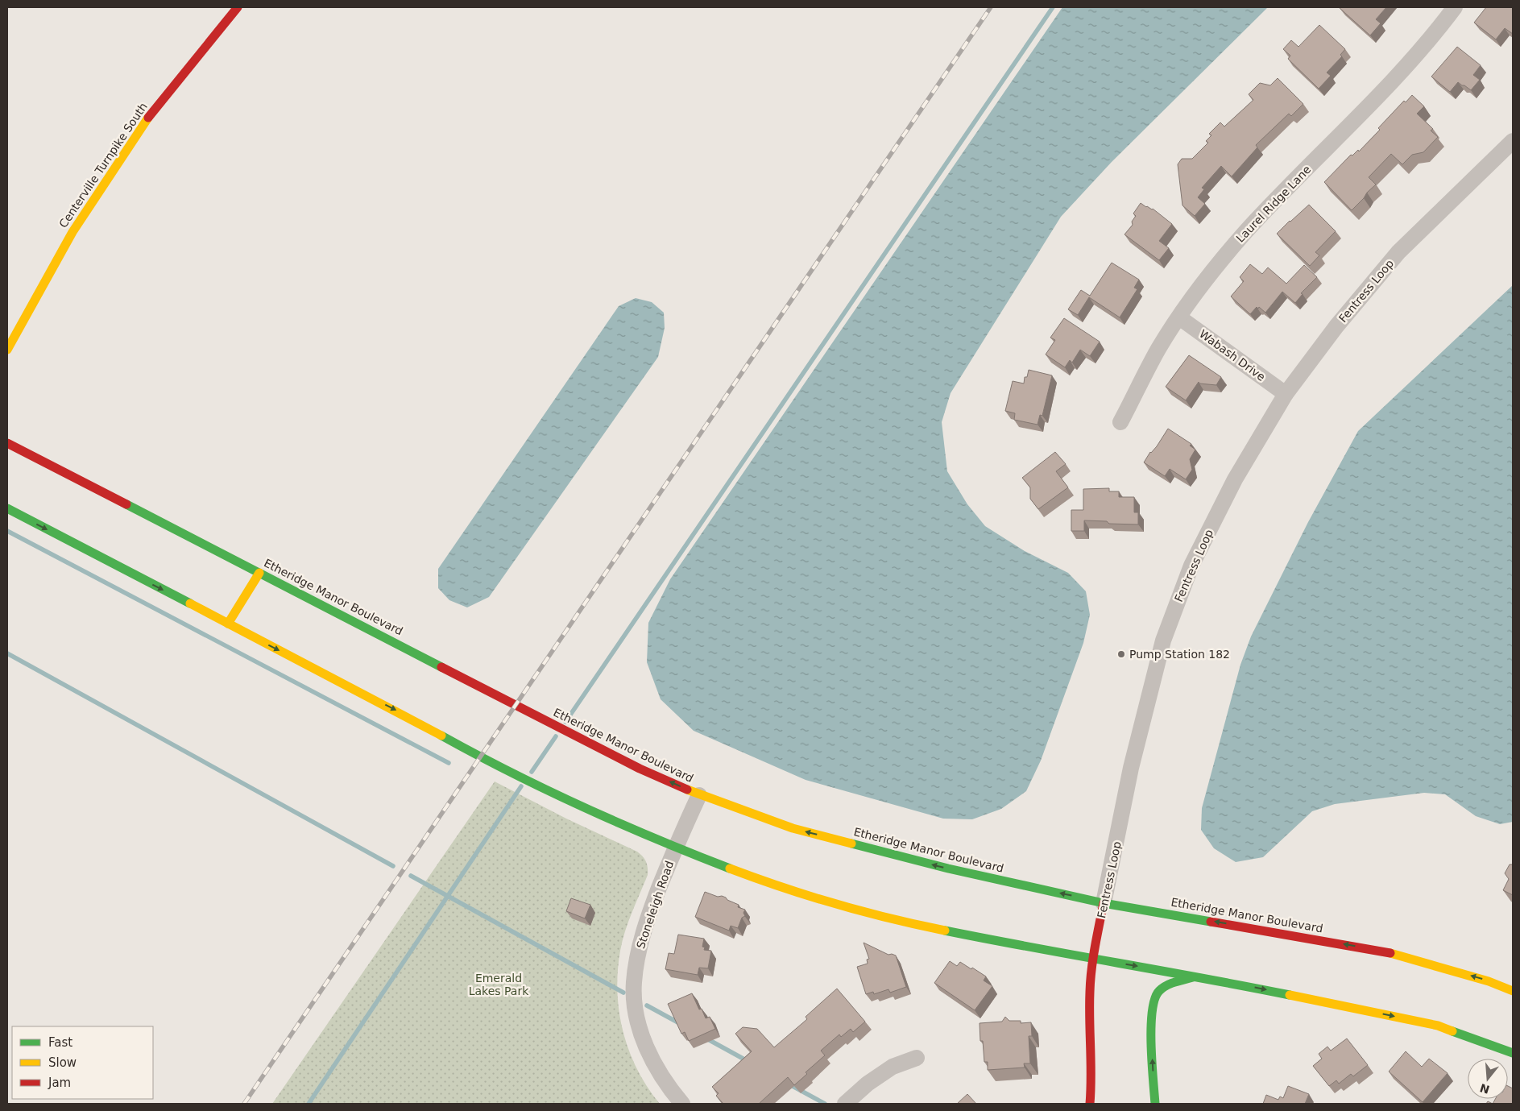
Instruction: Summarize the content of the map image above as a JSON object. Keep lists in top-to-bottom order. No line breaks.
{"streets":{"main road":["Centerville Turnpike South","Fentress Loop","Etheridge Manor Boulevard"],"street":["Laurel Ridge Lane","Wabash Drive","Stoneleigh Road"]},"crossings":[["Laurel Ridge Lane","Wabash Drive"],["Fentress Loop","Wabash Drive"],["Fentress Loop","Etheridge Manor Boulevard"],["Etheridge Manor Boulevard","Stoneleigh Road"]],"parks":["Emerald Lakes Park"],"places":["Pump Station 182"],"legend":["Fast","Slow","Jam"],"north":"bottom"}
